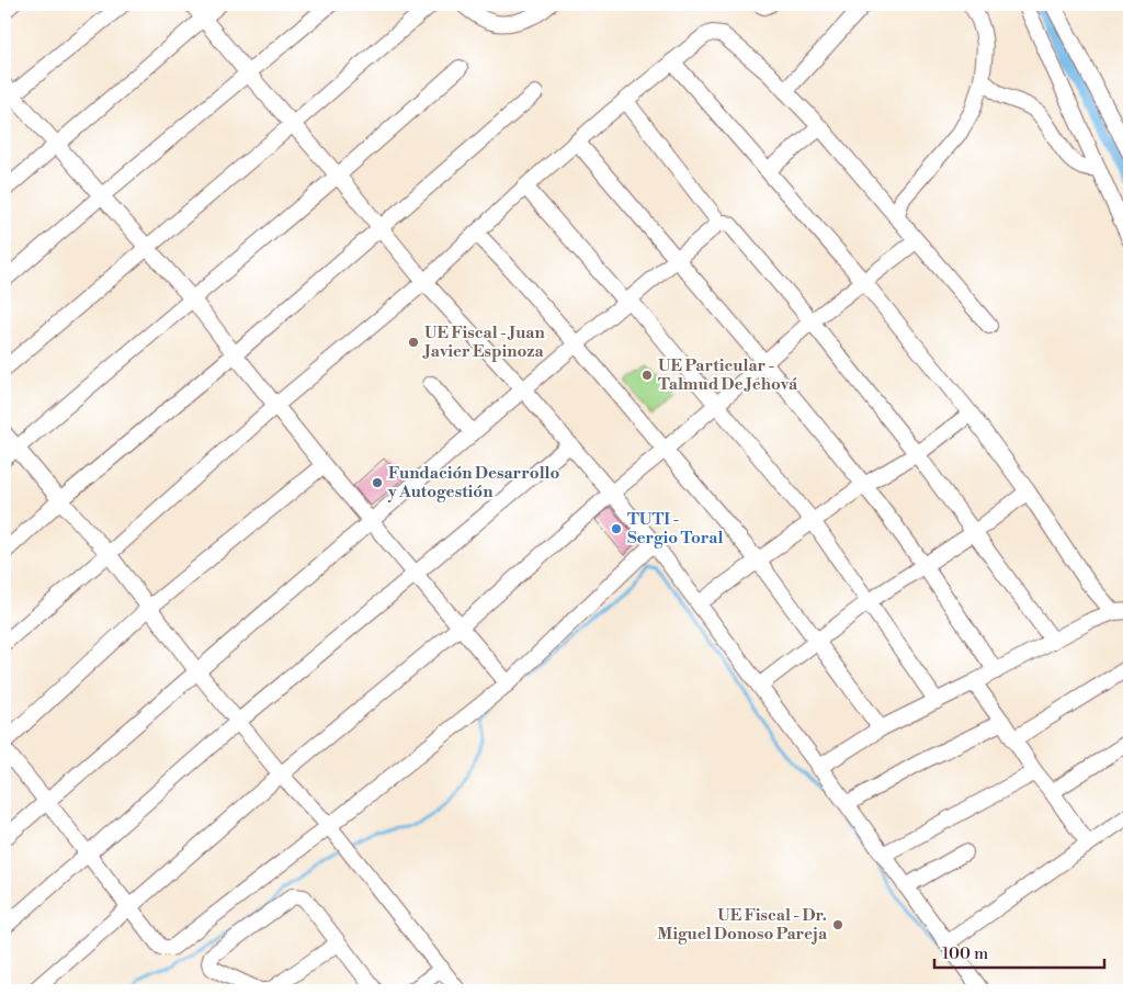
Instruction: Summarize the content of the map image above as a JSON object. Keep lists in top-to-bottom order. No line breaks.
{"places":["UE Fiscal - Juan Javier Espinoza","UE Particular - Talmud De Jehová","Fundación Desarrollo y Autogestión","TUTI - Sergio Toral","UE Fiscal - Dr. Miguel Donoso Pareja"],"scale_bar":"100 m"}
